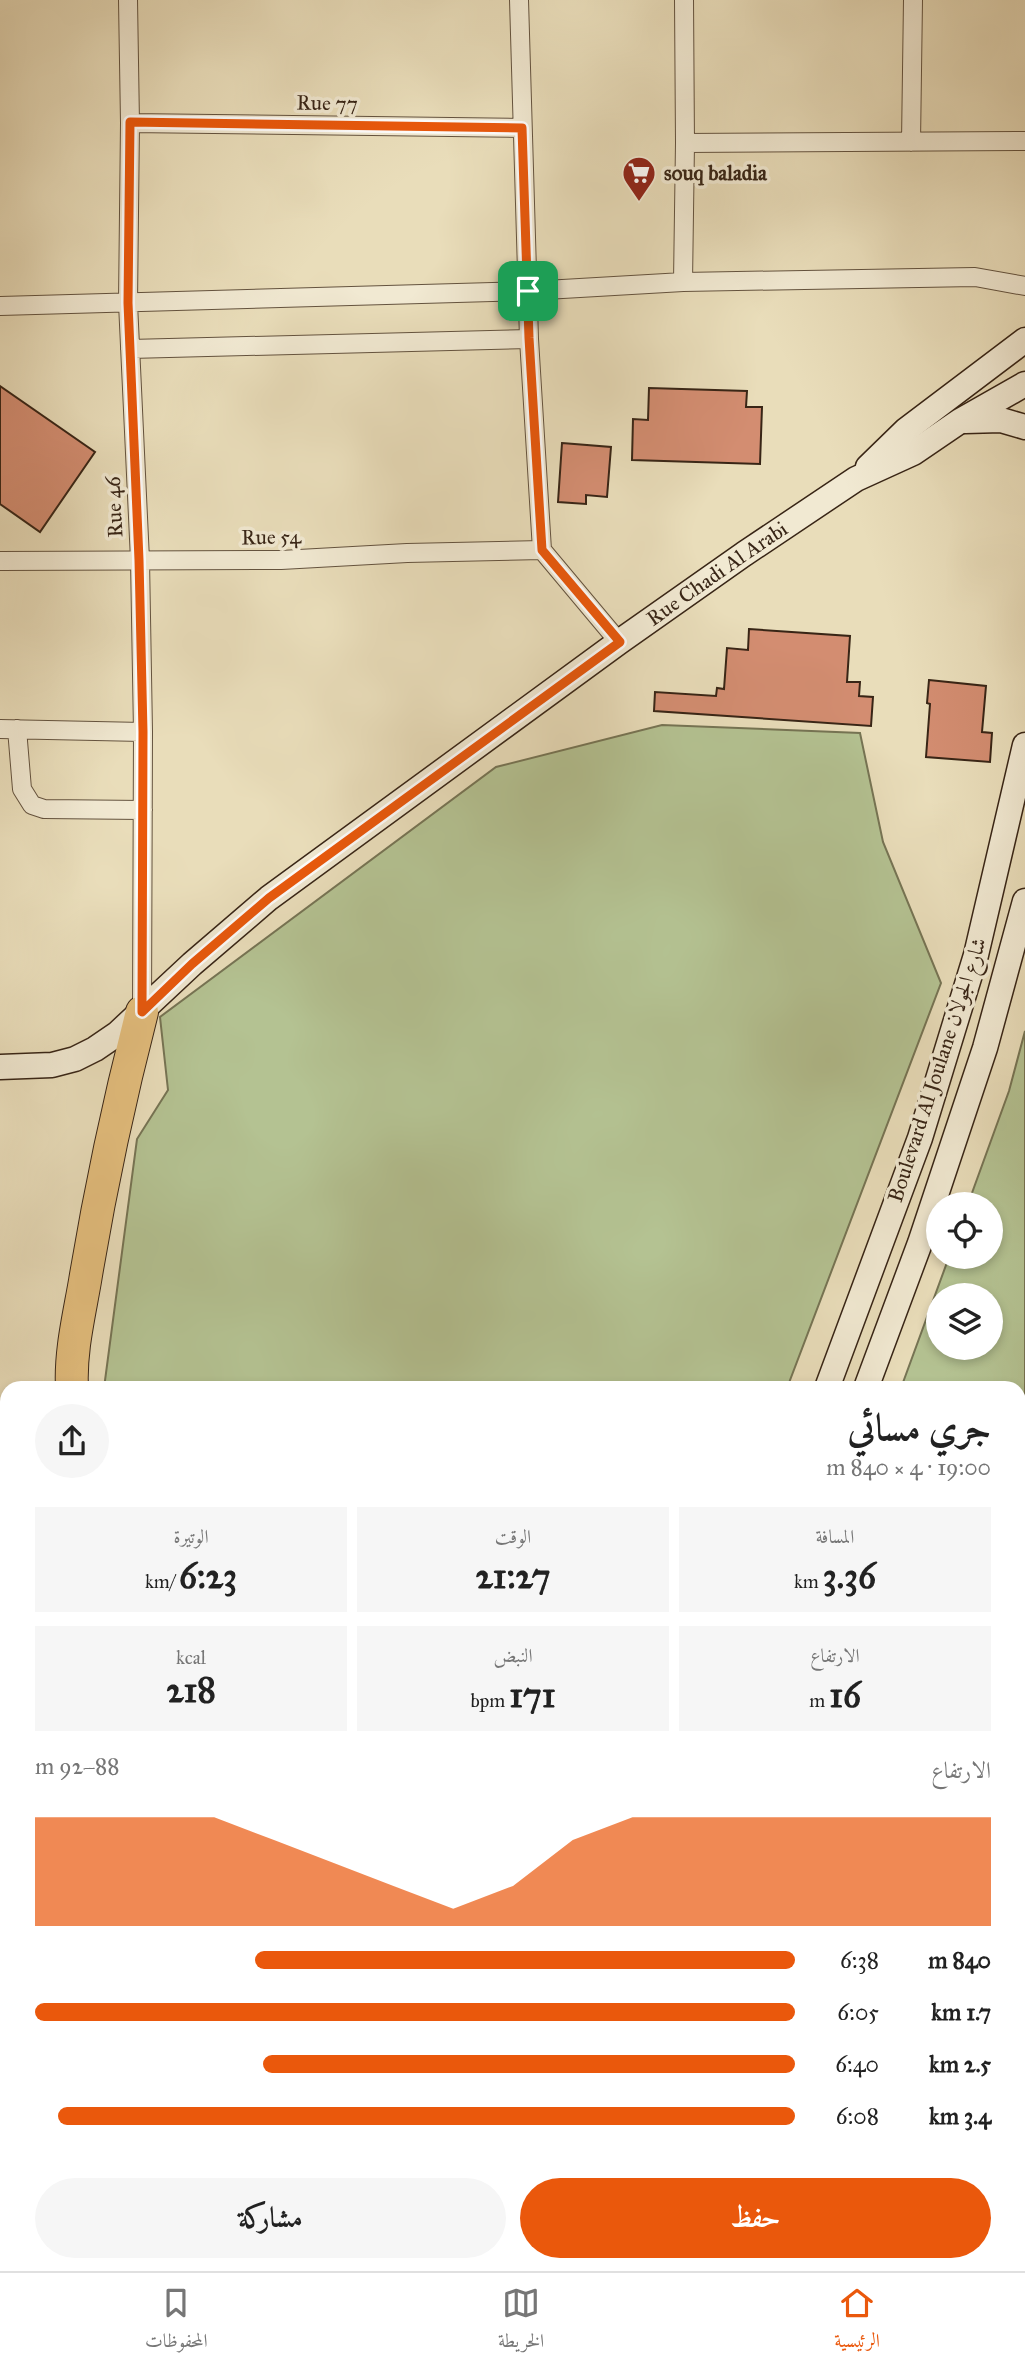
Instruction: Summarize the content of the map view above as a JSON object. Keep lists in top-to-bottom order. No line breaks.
{"streets":{"street":["Rue 77","Rue 46","Rue 54","Rue Chadi Al Arabi","Boulevard Al Joulane شارع الجولان"]},"crossings":[["Rue 77","Rue 46"],["Rue 46","Rue 54"],["Rue 46","Rue Chadi Al Arabi"]],"places":{"supermarket":["souq baladia"]},"page":{"heading":["جري مسائي","19:00 · 4 × 840 m"],"stats":[["المسافة","3.36 km"],["الوقت","21:27"],["الوتيرة","6:23 /km"],["الارتفاع","16 m"],["النبض","171 bpm"],["kcal","218"]],"chart":["الارتفاع","88–92 m"],"list":[{"name":"840 m","note":"6:38"},{"name":"1.7 km","note":"6:05"},{"name":"2.5 km","note":"6:40"},{"name":"3.4 km","note":"6:08"}],"buttons":["حفظ","مشاركة"],"tabs":["الرئيسية","الخريطة","المحفوظات"]}}
